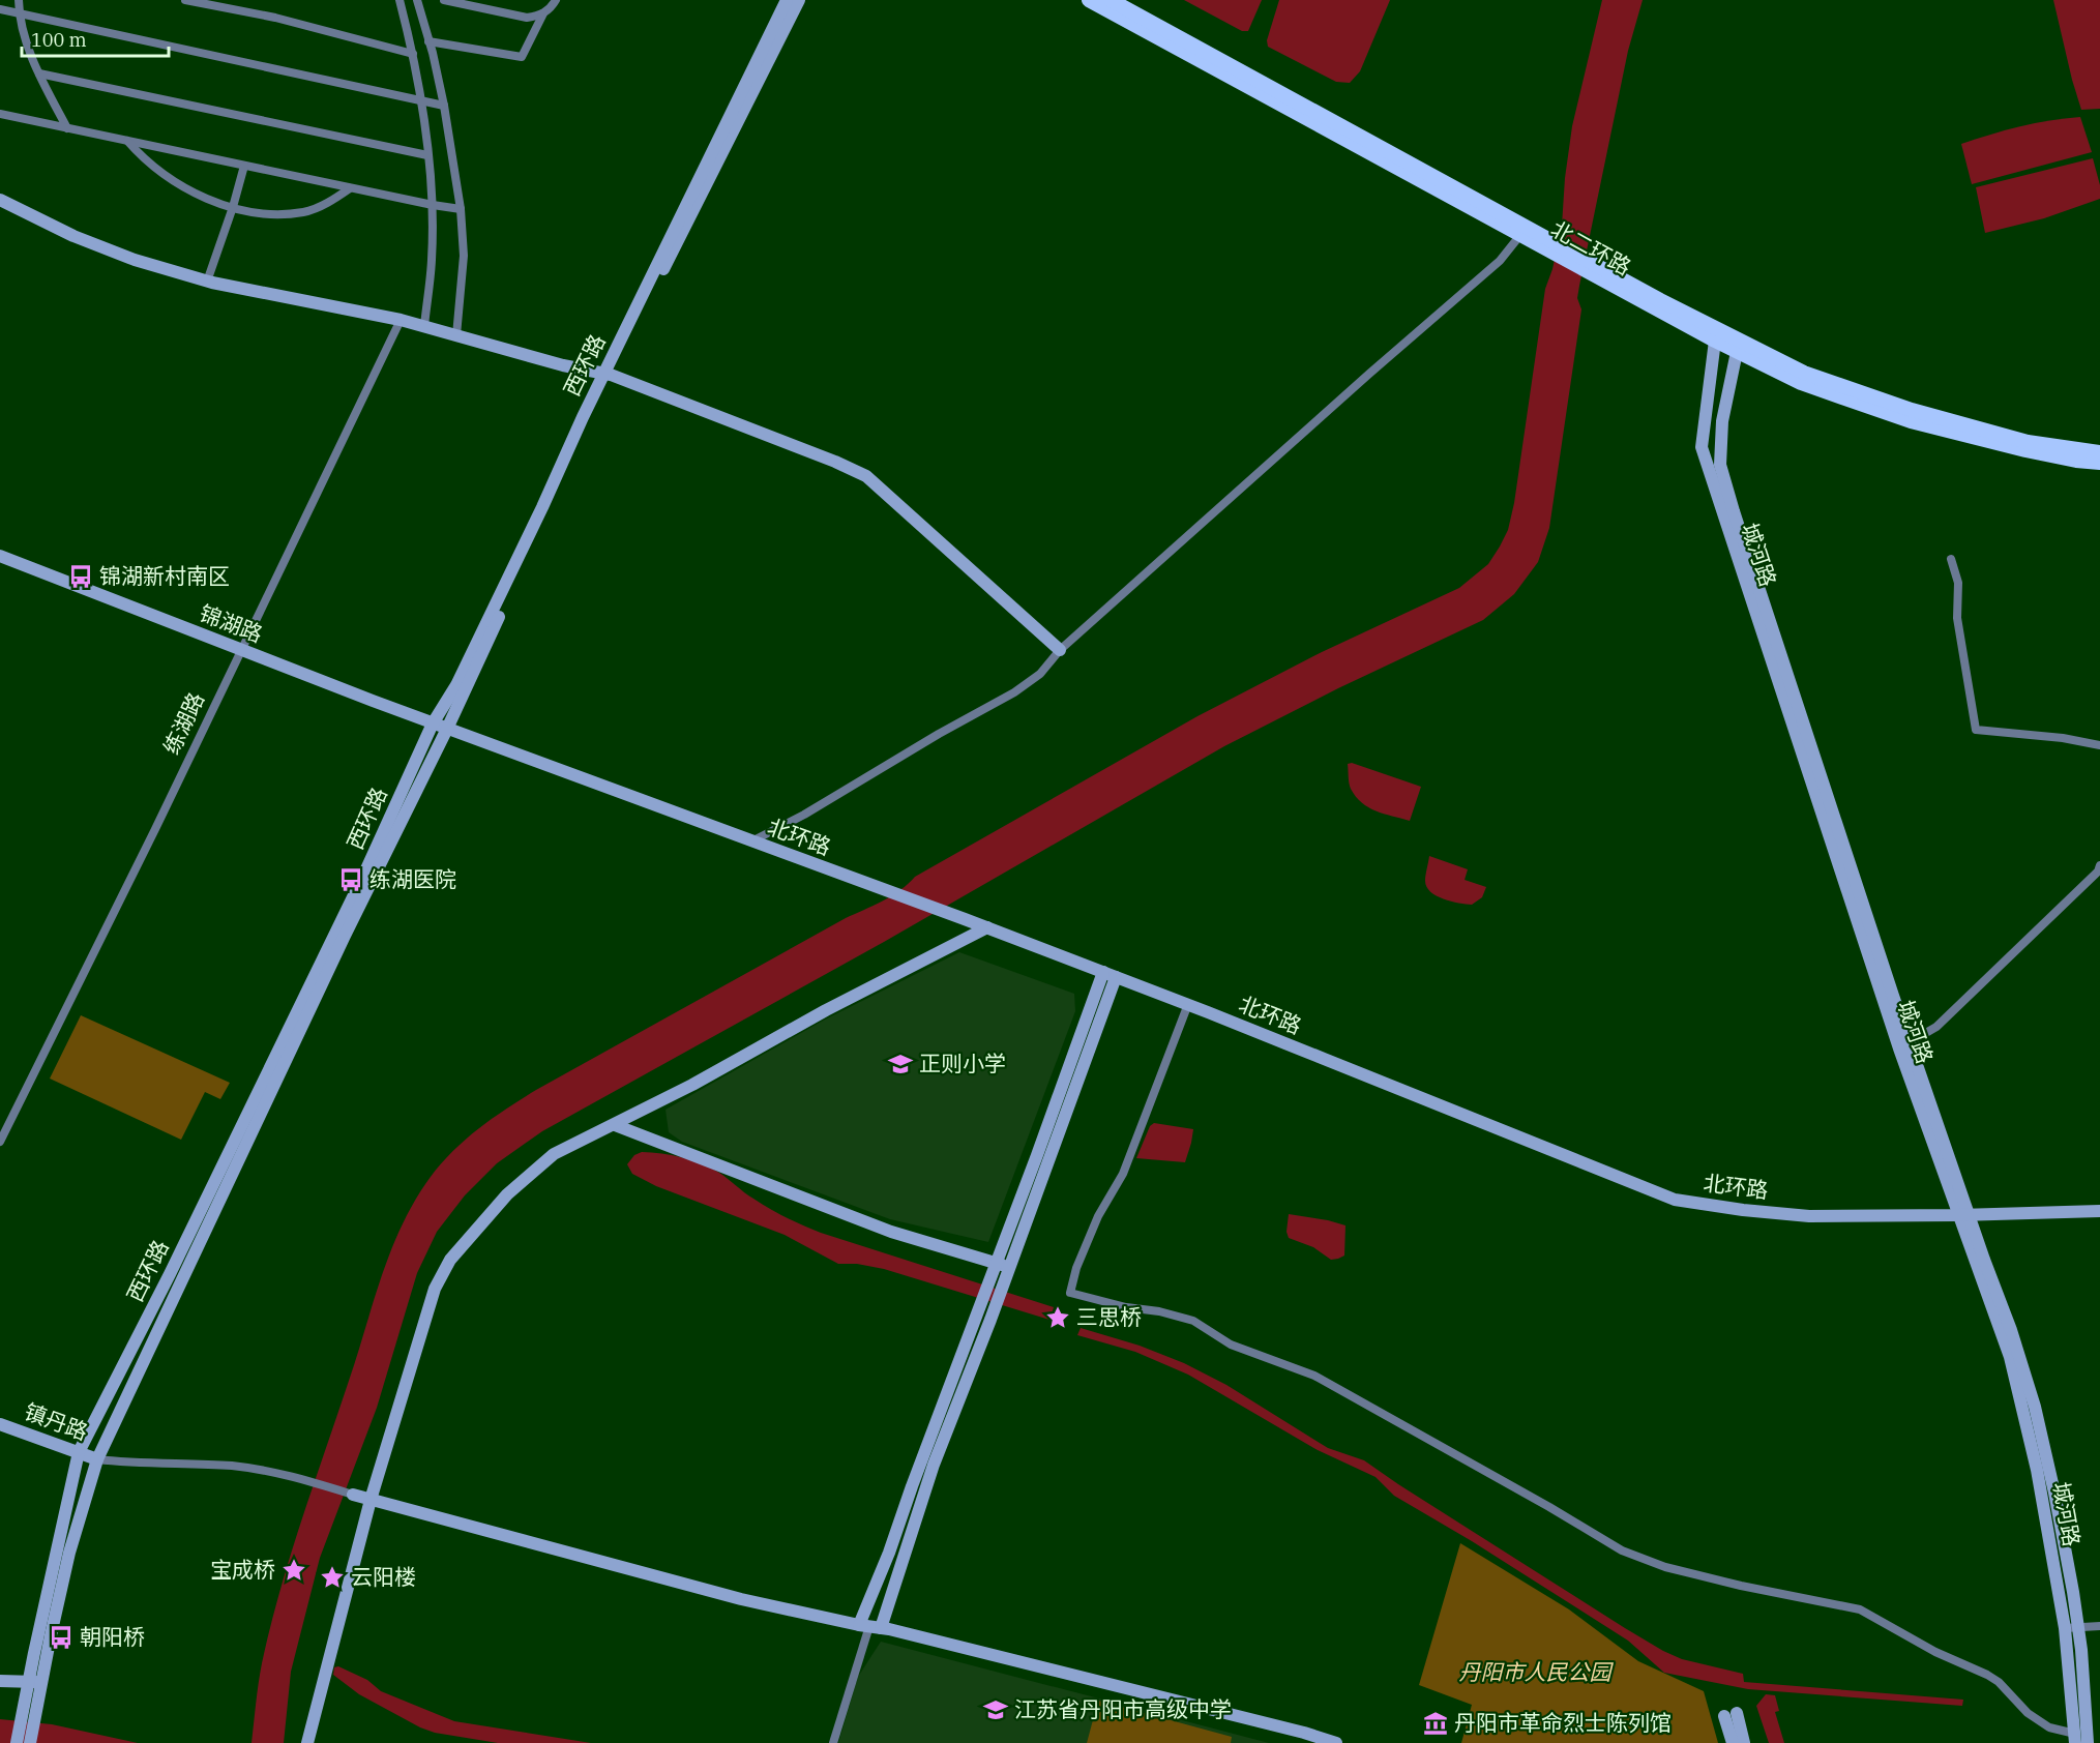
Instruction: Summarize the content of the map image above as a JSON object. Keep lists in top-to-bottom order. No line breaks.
{"streets":{"main road":["北二环路"],"street":["西环路","城河路","锦湖路","练湖路","北环路","镇丹路"]},"crossings":[["北二环路","城河路"],["西环路","锦湖路"],["西环路","北环路"],["西环路","镇丹路"],["城河路","北环路"],["锦湖路","练湖路"],["锦湖路","北环路"]],"parks":["丹阳市人民公园"],"places":{"bus stop":["锦湖新村南区","练湖医院","朝阳桥"],"school or university":["正则小学","江苏省丹阳市高级中学"],"place":["三思桥","宝成桥","云阳楼"],"museum":["丹阳市革命烈士陈列馆"]},"scale_bar":"100 m"}
